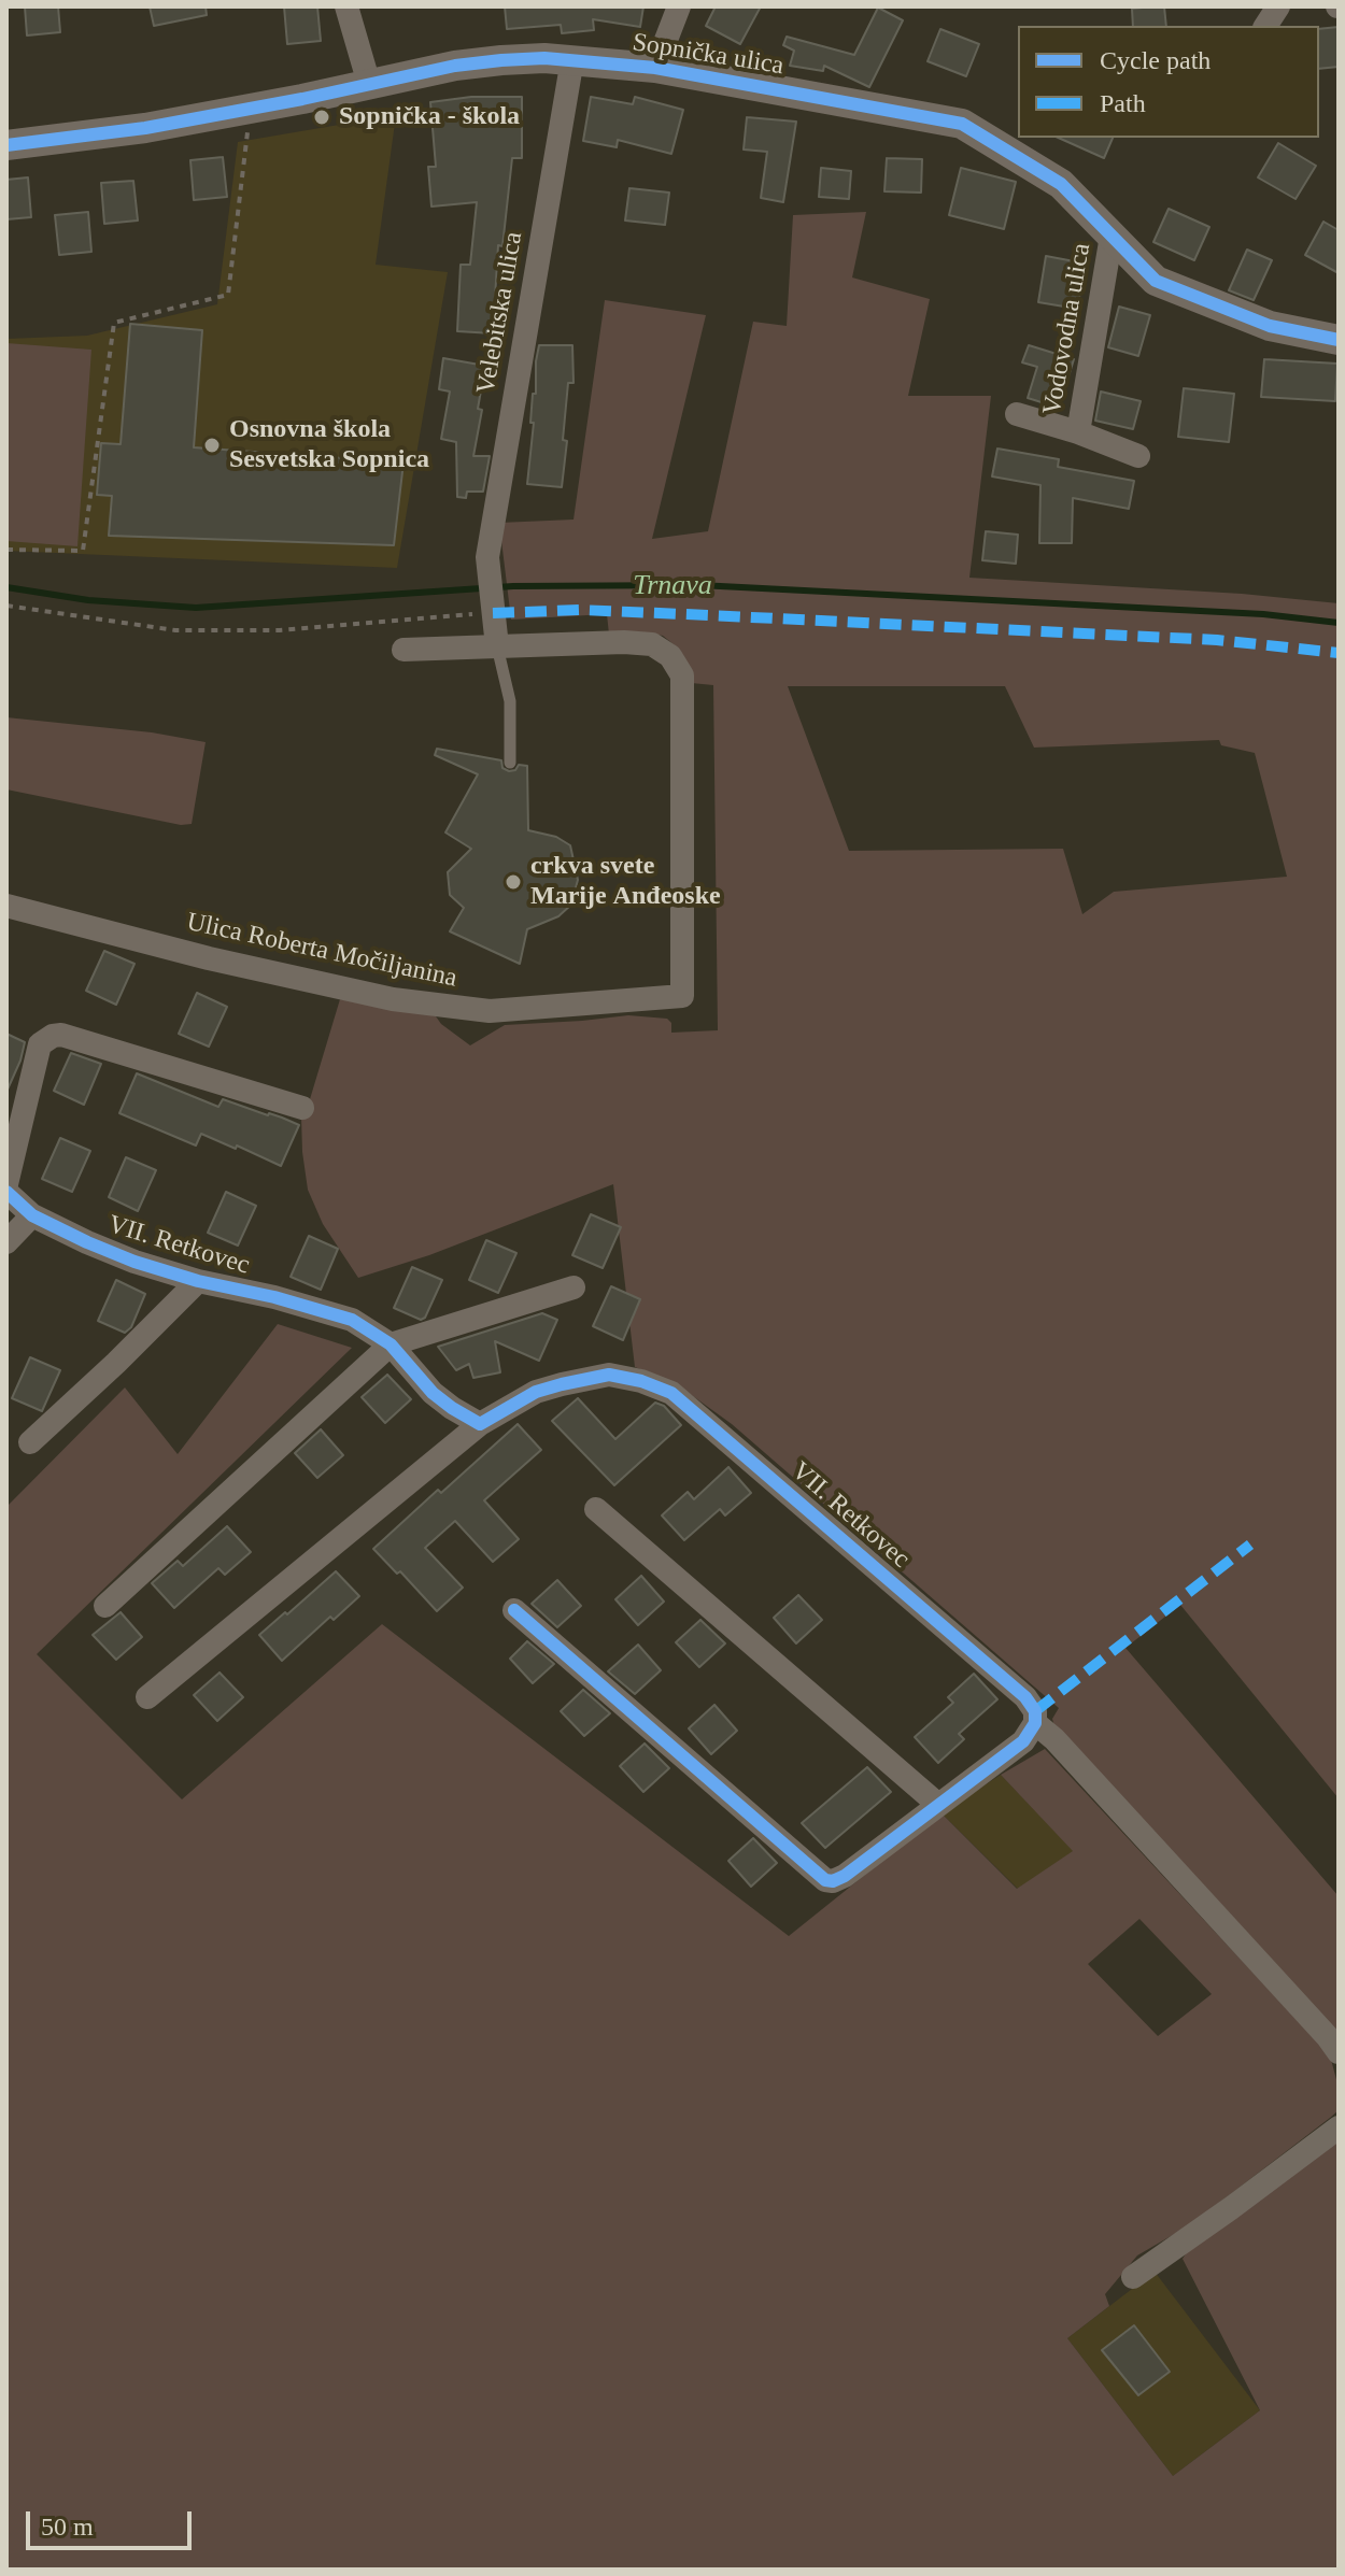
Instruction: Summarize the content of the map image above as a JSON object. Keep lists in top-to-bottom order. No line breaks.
{"streets":{"street":["Sopnička ulica","Velebitska ulica","Vodovodna ulica","Ulica Roberta Močiljanina","VII. Retkovec"]},"crossings":[["Sopnička ulica","Velebitska ulica"],["Sopnička ulica","Vodovodna ulica"],["Velebitska ulica","Ulica Roberta Močiljanina"]],"water":["Trnava"],"places":["Sopnička - škola","Osnovna škola Sesvetska Sopnica","crkva svete Marije Anđeoske"],"legend":["Cycle path","Path"],"scale_bar":"50 m"}
